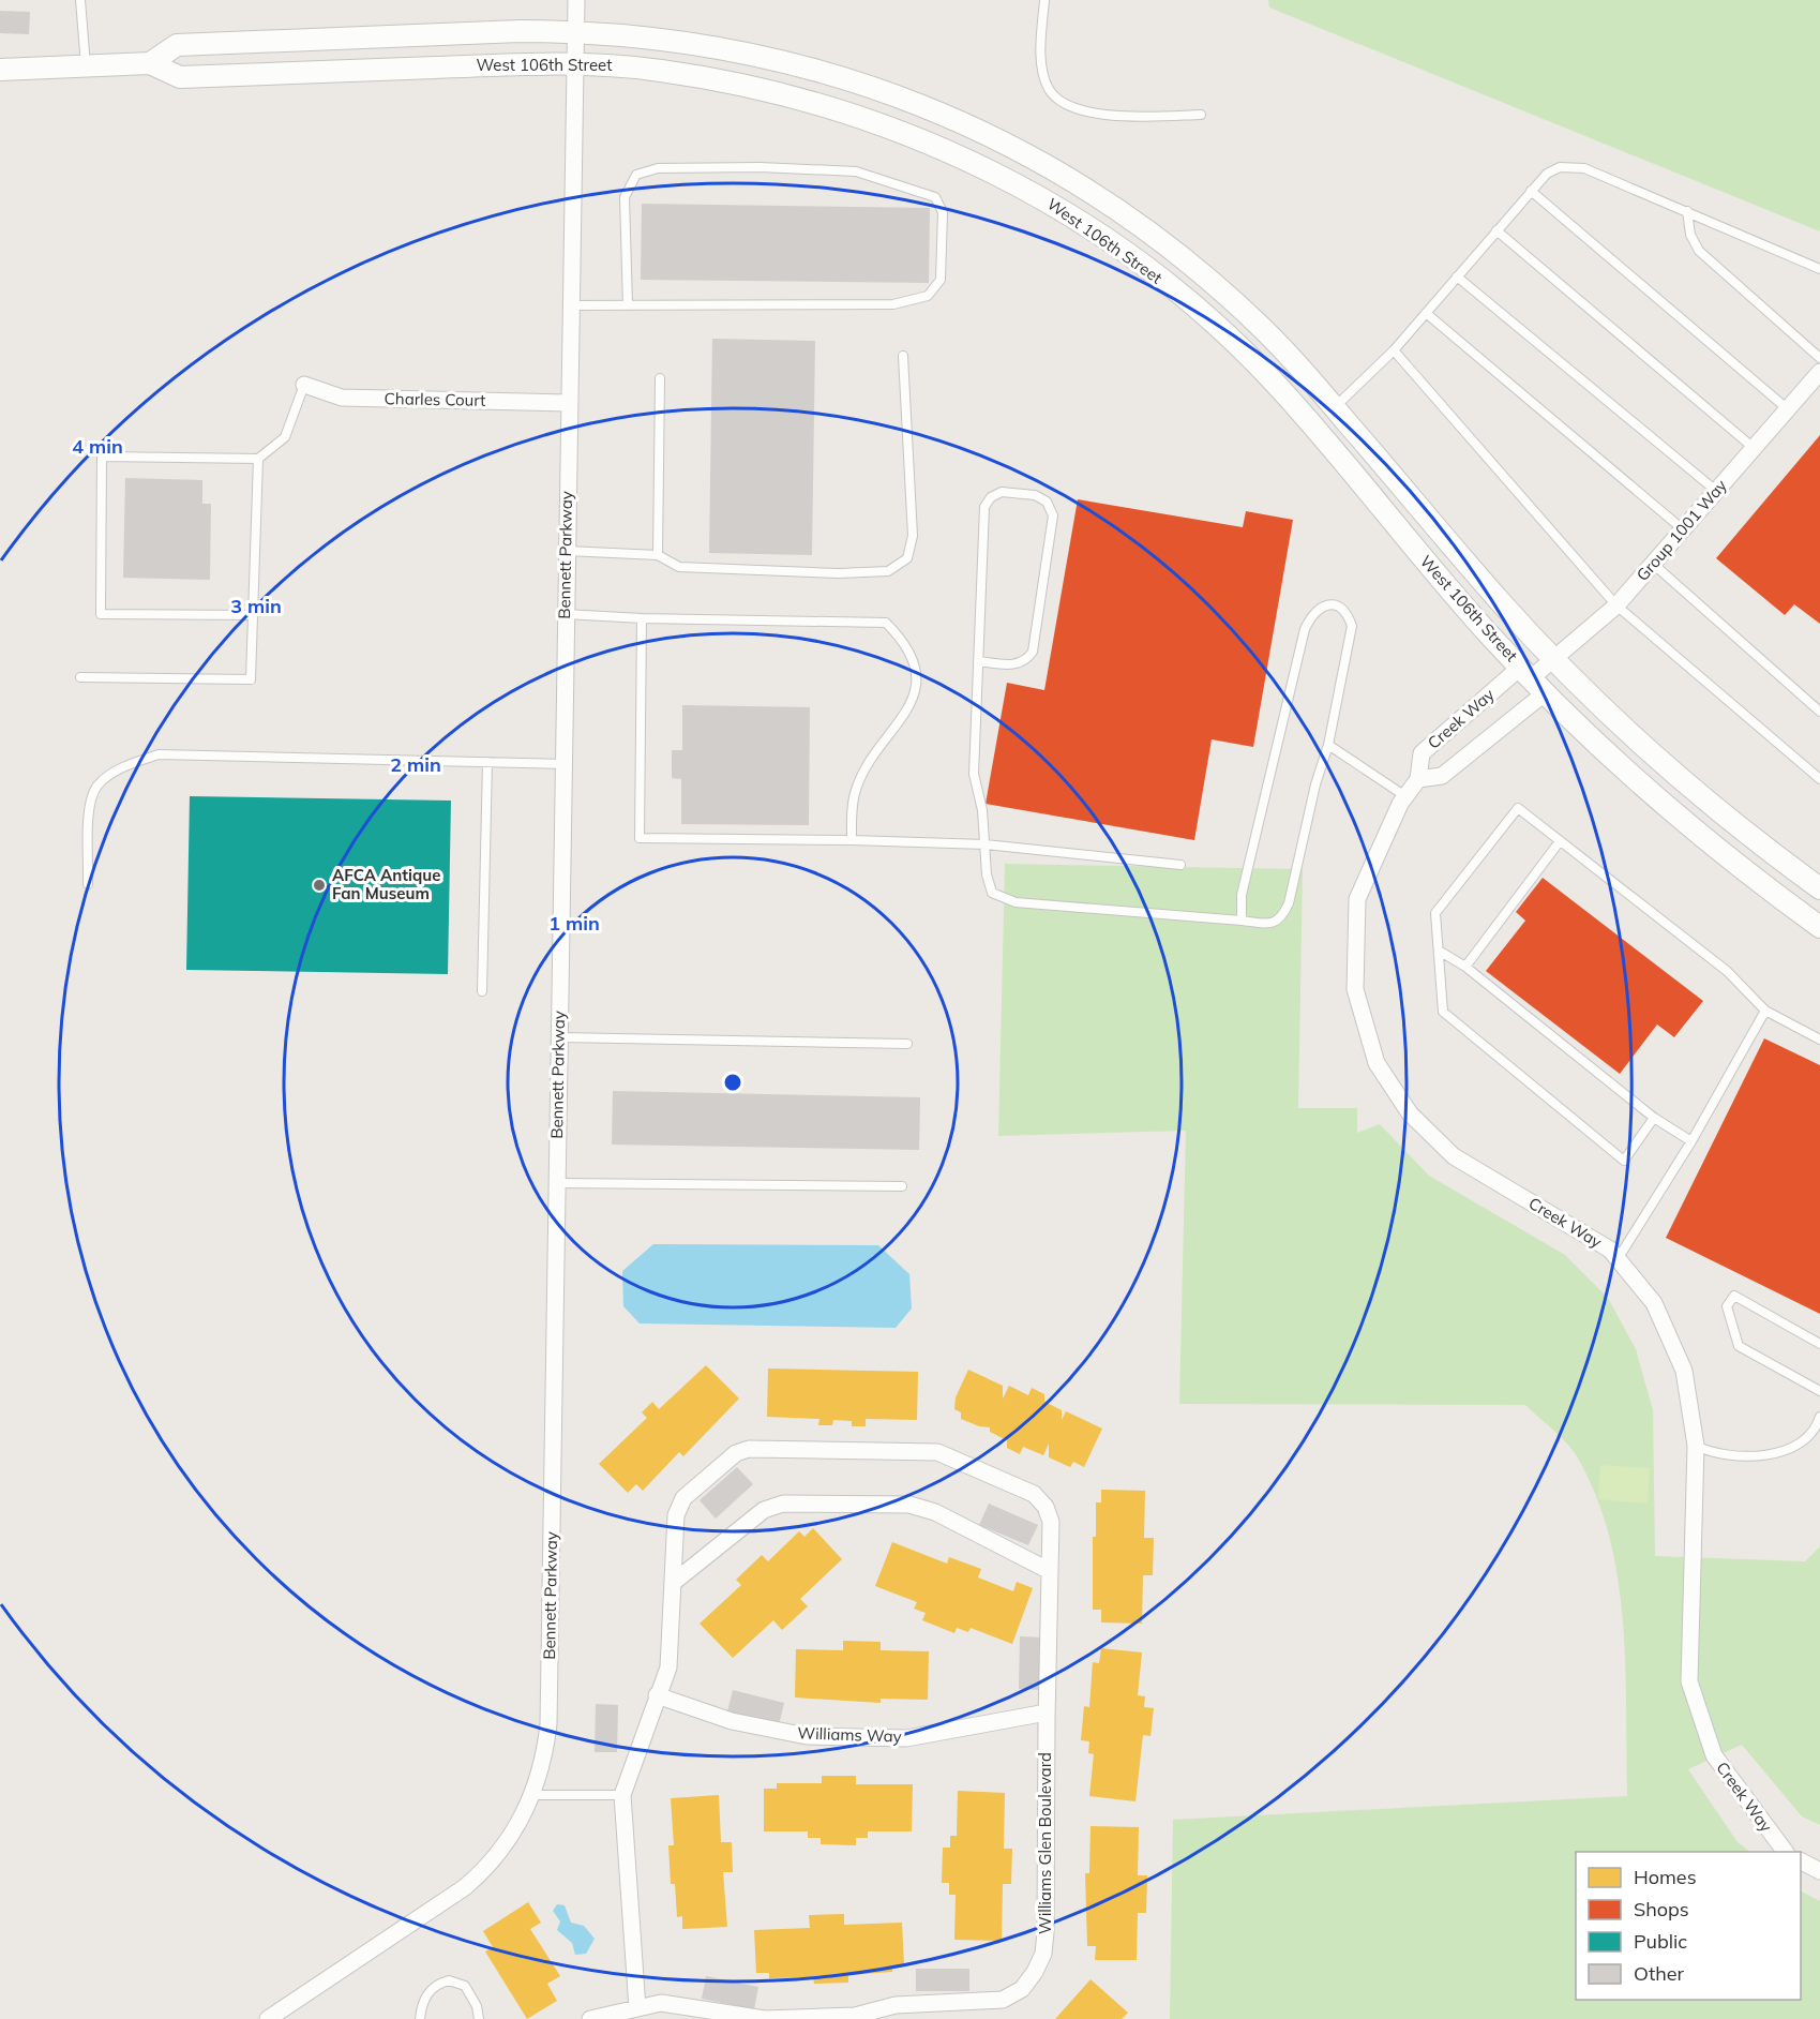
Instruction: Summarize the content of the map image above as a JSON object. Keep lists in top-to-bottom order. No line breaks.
{"streets":{"street":["West 106th Street","Charles Court","Group 1001 Way","Bennett Parkway","Creek Way","Williams Way","Williams Glen Boulevard"]},"crossings":[["West 106th Street","Group 1001 Way"],["West 106th Street","Bennett Parkway"],["West 106th Street","Creek Way"],["Charles Court","Bennett Parkway"],["Group 1001 Way","Creek Way"],["Williams Way","Williams Glen Boulevard"]],"places":["AFCA Antique Fan Museum"],"legend":["Homes","Shops","Public","Other"],"rings":["4 min","3 min","2 min","1 min"]}
